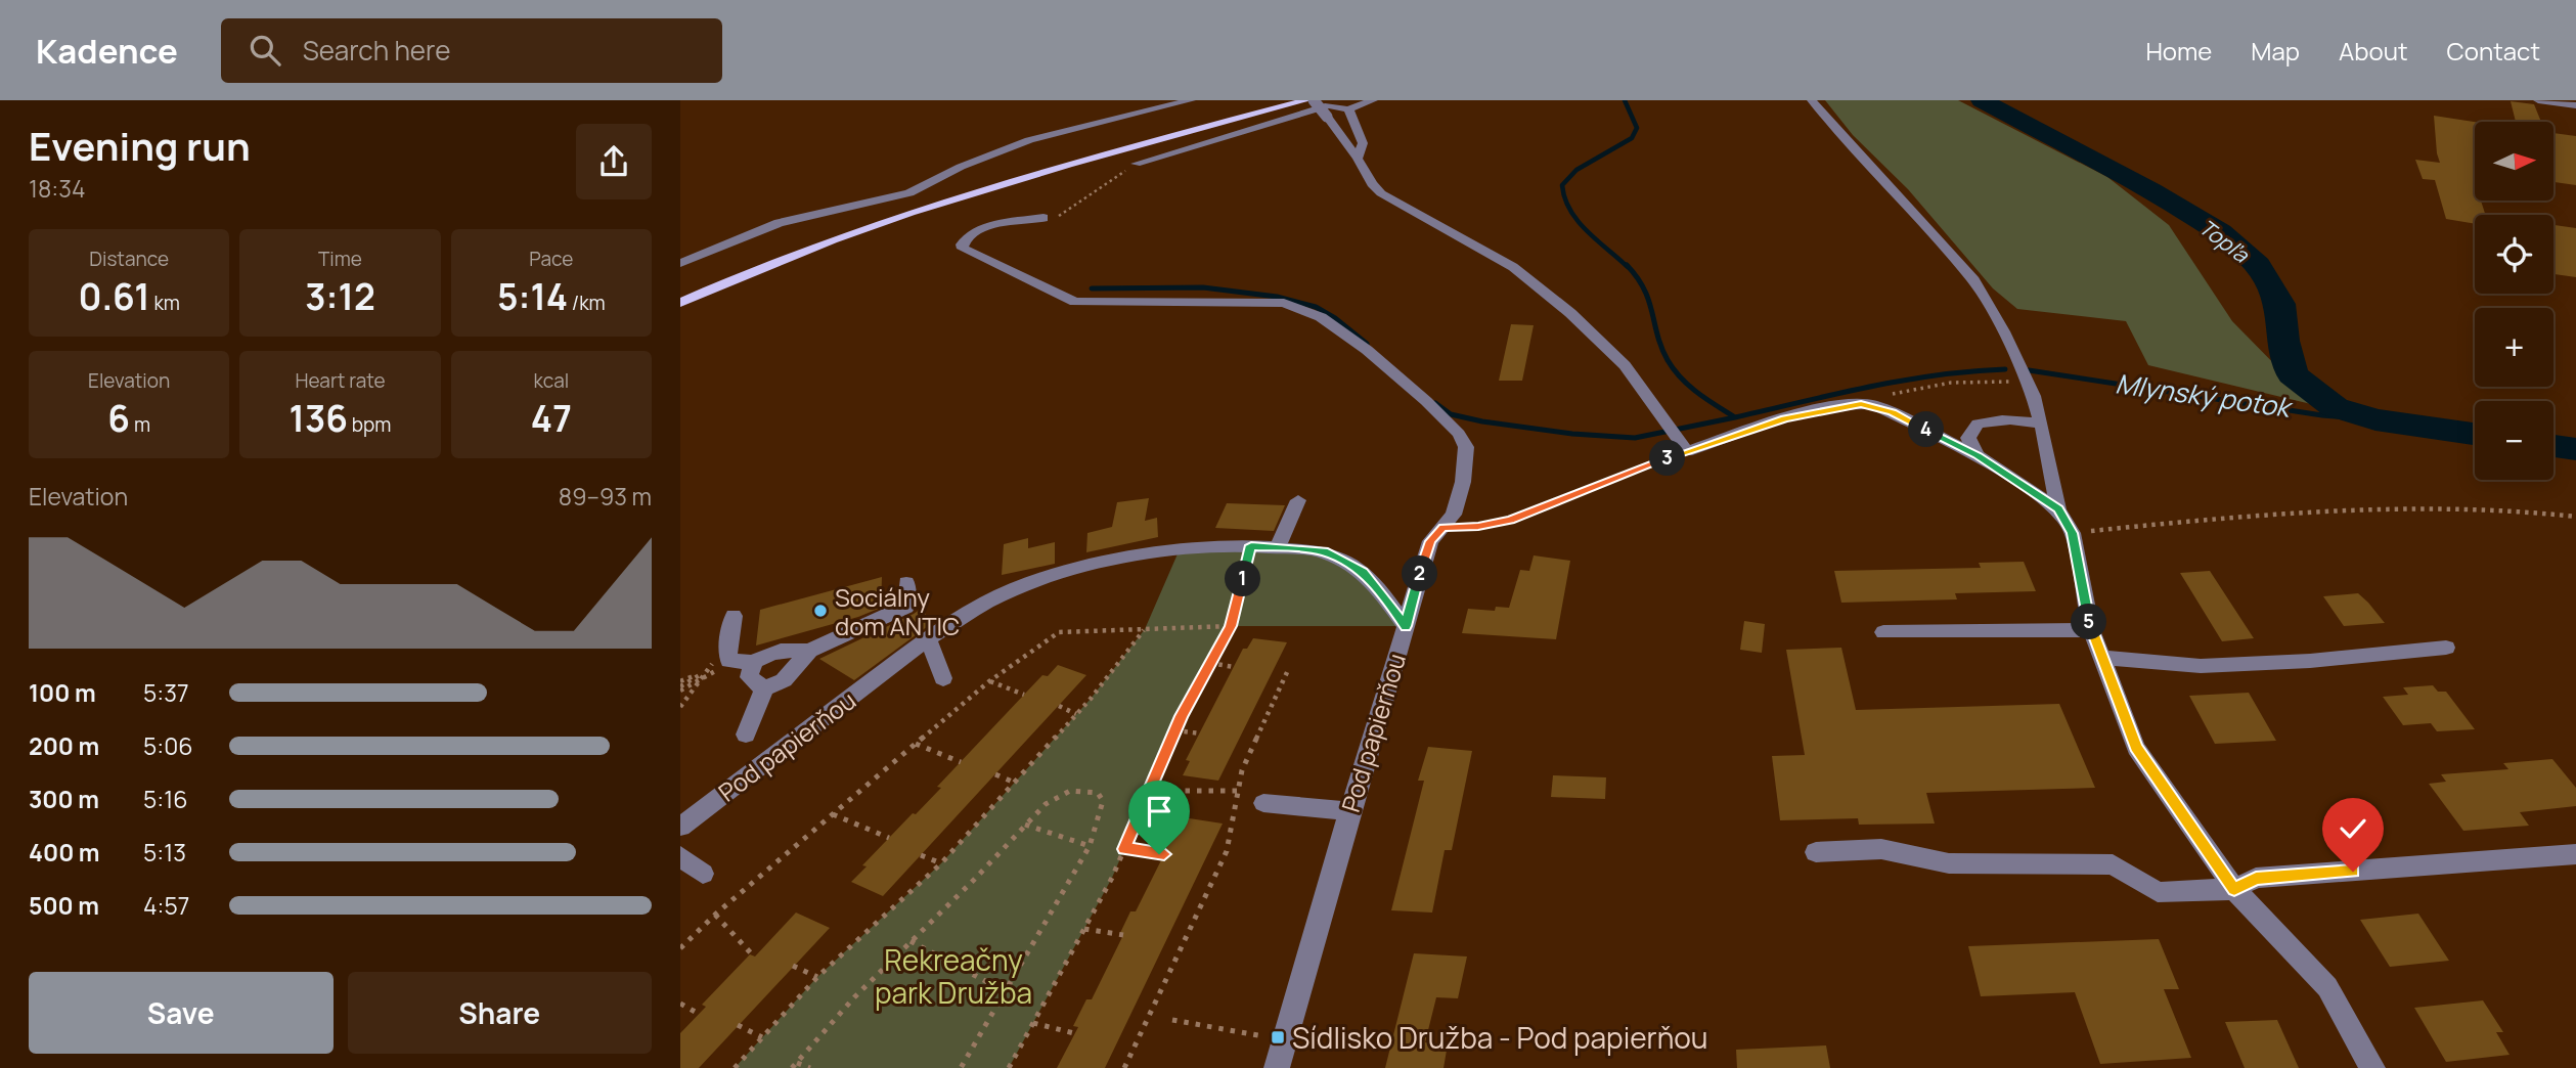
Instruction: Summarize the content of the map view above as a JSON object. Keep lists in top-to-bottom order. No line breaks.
{"streets":{"street":["Pod papierňou"]},"water":["Topľa","Mlynský potok"],"parks":["Rekreačny park Družba"],"places":{"other":["Sociálny dom ANTIC"],"transit":["Sídlisko Družba - Pod papierňou"]},"north":"right","page":{"header":"Kadence","search":"Search here","nav":["Home","Map","About","Contact"],"heading":["Evening run","18:34"],"map_buttons":["+","−"],"stats":[["Distance","0.61 km"],["Time","3:12"],["Pace","5:14 /km"],["Elevation","6 m"],["Heart rate","136 bpm"],["kcal","47"]],"pins":["4","3","2","1","5"],"chart":["Elevation","89–93 m"],"list":[{"name":"100 m","note":"5:37"},{"name":"200 m","note":"5:06"},{"name":"300 m","note":"5:16"},{"name":"400 m","note":"5:13"},{"name":"500 m","note":"4:57"}],"buttons":["Save","Share"]}}
